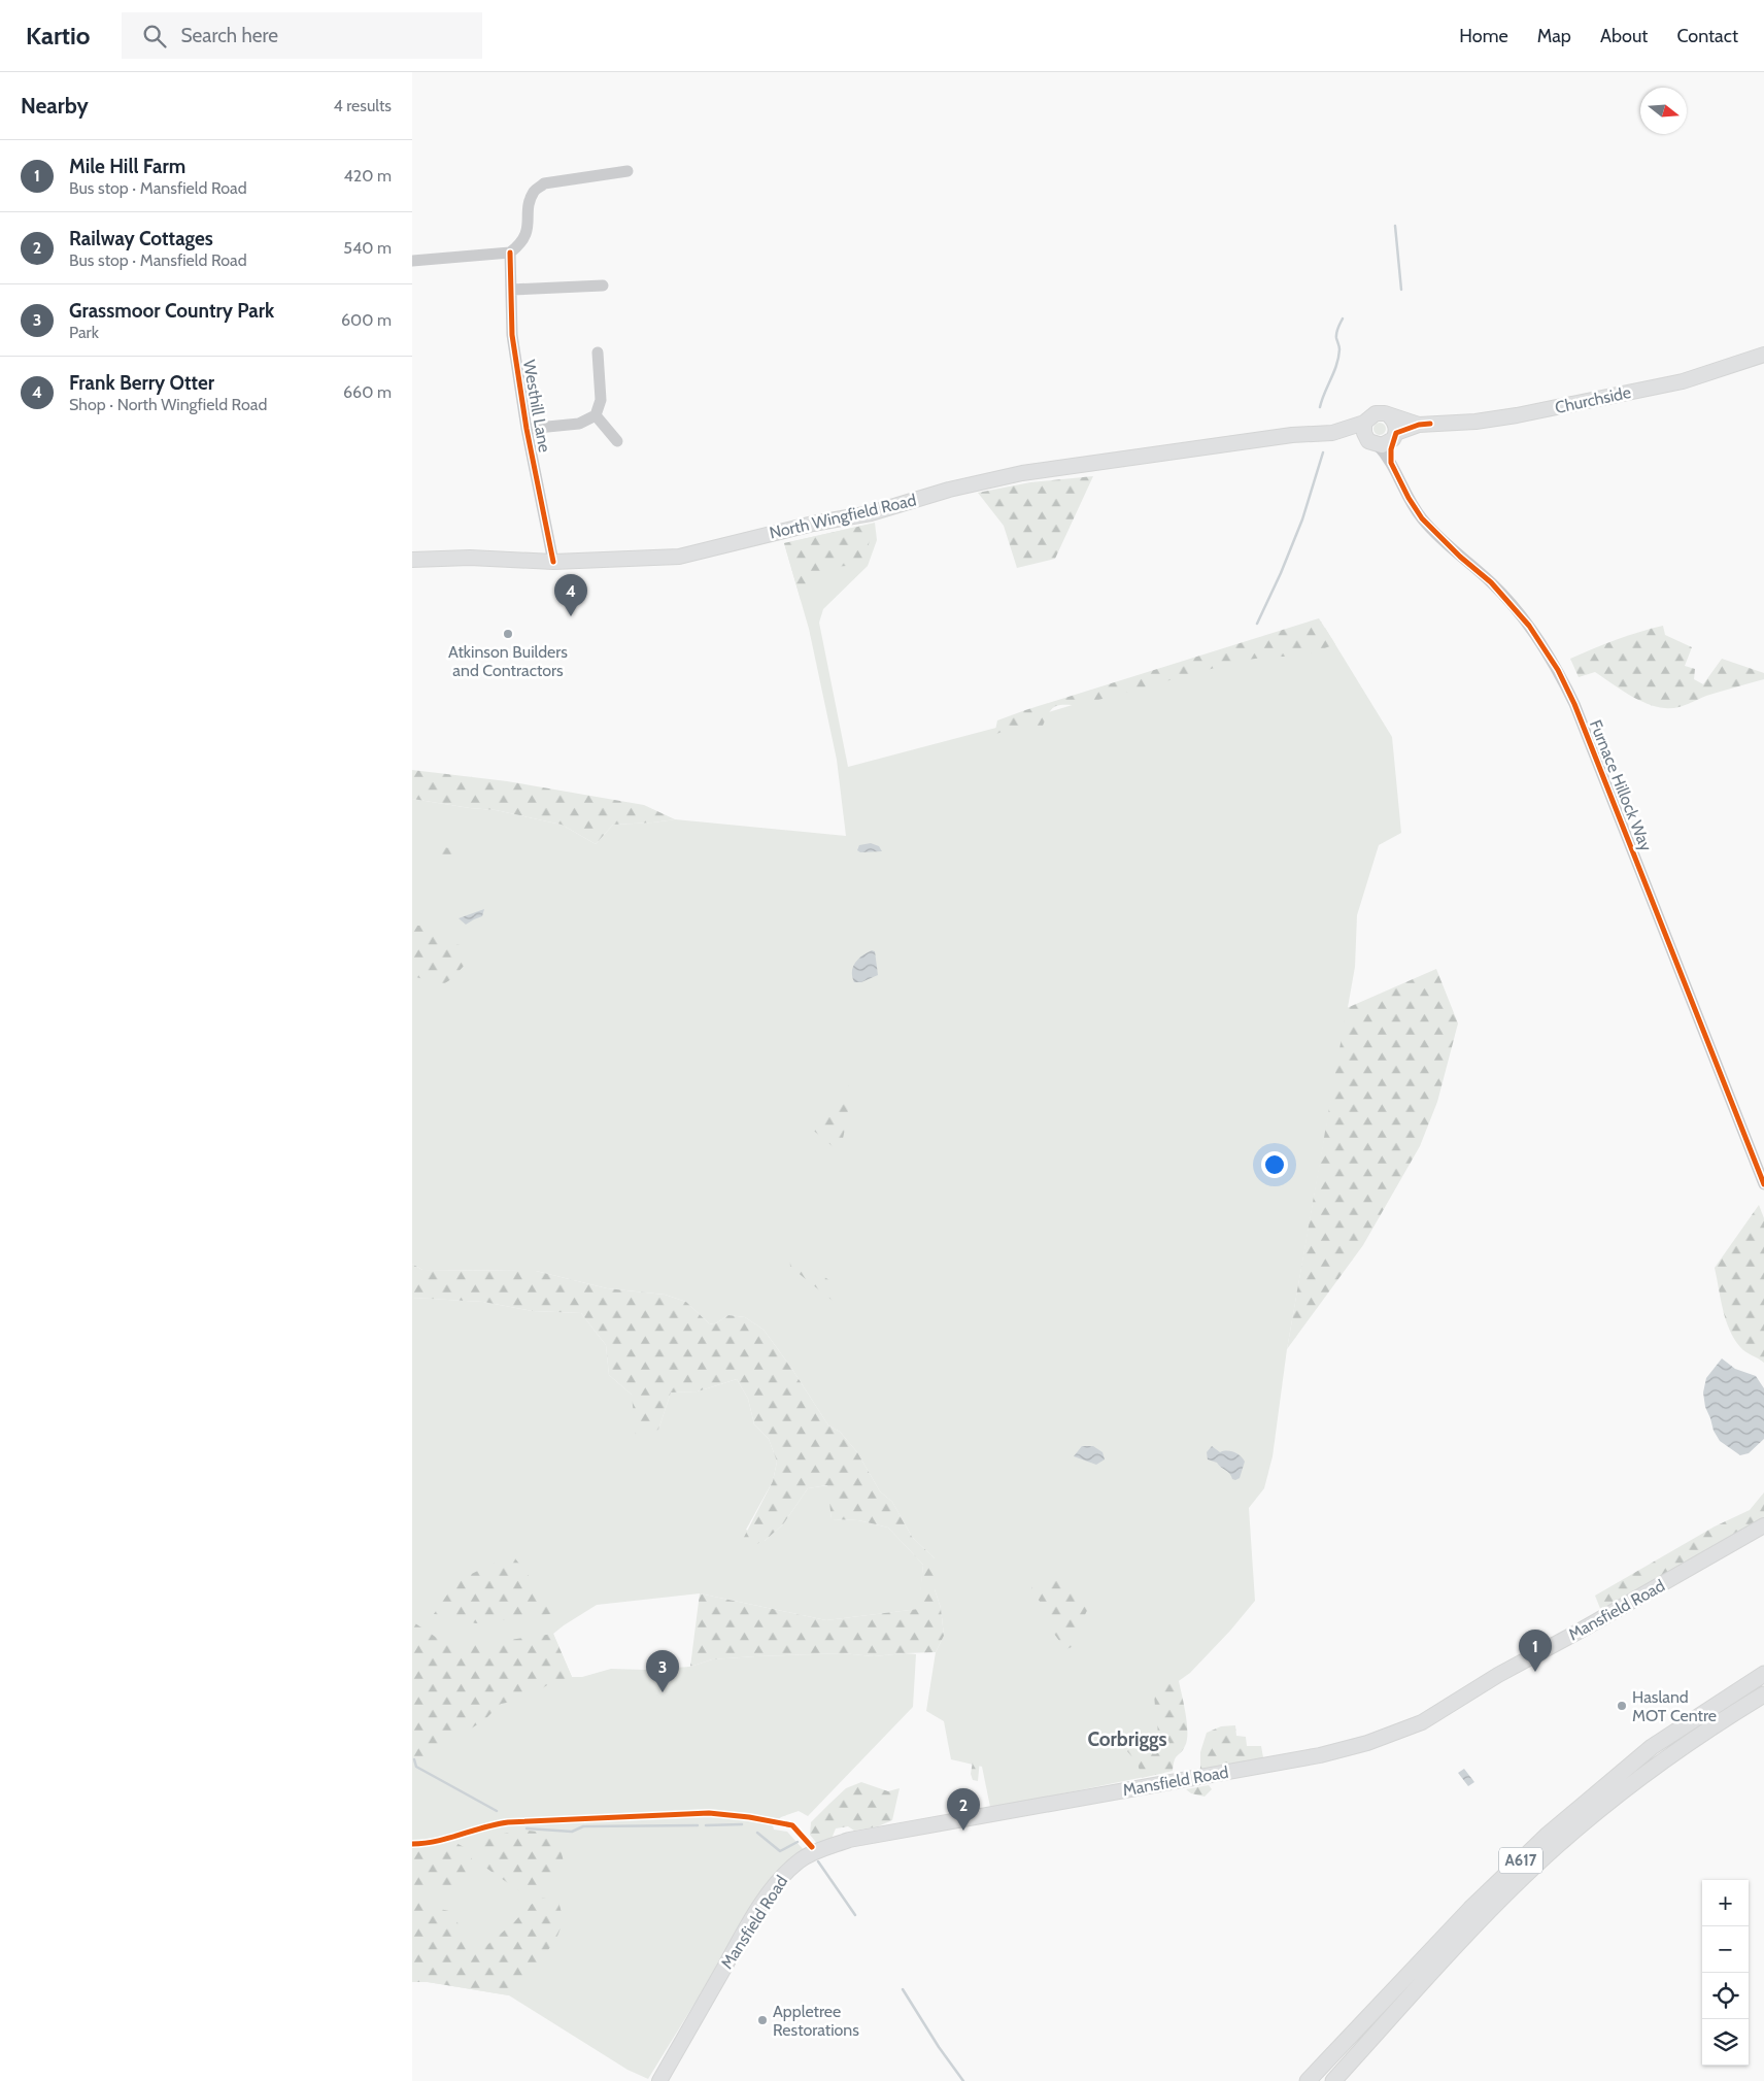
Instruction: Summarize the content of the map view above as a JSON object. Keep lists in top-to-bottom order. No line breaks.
{"streets":{"highway":["A617"],"main road":["Churchside","North Wingfield Road","Mansfield Road"],"street":["Westhill Lane","Furnace Hillock Way"]},"crossings":[["Churchside","North Wingfield Road"],["Churchside","Furnace Hillock Way"],["Westhill Lane","North Wingfield Road"],["North Wingfield Road","Furnace Hillock Way"]],"districts":["Corbriggs"],"places":["Atkinson Builders and Contractors","Hasland MOT Centre","Appletree Restorations"],"north":"right","page":{"header":"Kartio","search":"Search here","nav":["Home","Map","About","Contact"],"heading":["Nearby","4 results"],"list":[{"mark":"1","name":"Mile Hill Farm","note":"Bus stop · Mansfield Road","value":"420 m"},{"mark":"2","name":"Railway Cottages","note":"Bus stop · Mansfield Road","value":"540 m"},{"mark":"3","name":"Grassmoor Country Park","note":"Park","value":"600 m"},{"mark":"4","name":"Frank Berry Otter","note":"Shop · North Wingfield Road","value":"660 m"}],"pins":["4","1","3","2"],"map_buttons":["+","−"]}}
